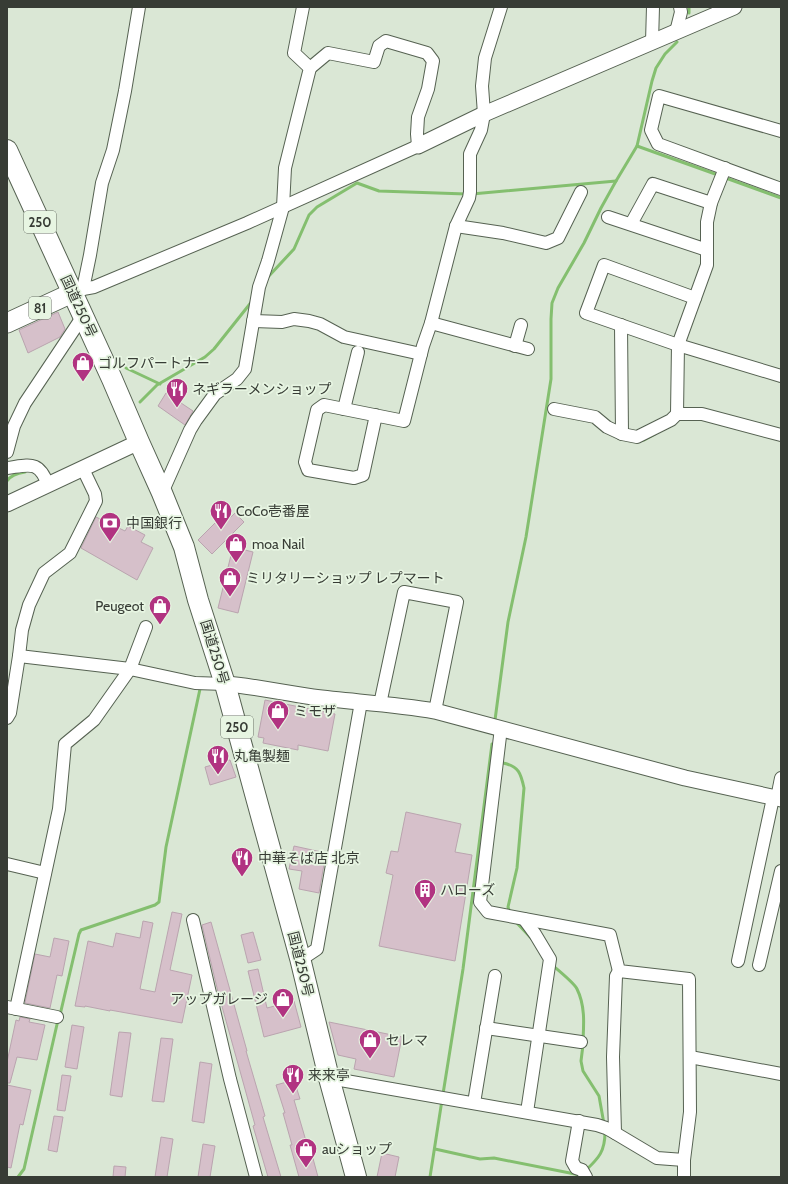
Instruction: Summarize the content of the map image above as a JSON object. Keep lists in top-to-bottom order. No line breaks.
{"streets":{"highway":["250","国道250号"],"main road":["81"]},"crossings":[["国道250号","81"]],"places":{"shop":["ゴルフパートナー","moa Nail","ミリタリーショップ レプマート","Peugeot","ミモザ","アップガレージ","セレマ","auショップ"],"restaurant":["ネギラーメンショップ","CoCo壱番屋","丸亀製麺","中華そば店 北京","来来亭"],"bank":["中国銀行"],"building":["ハローズ"]}}
